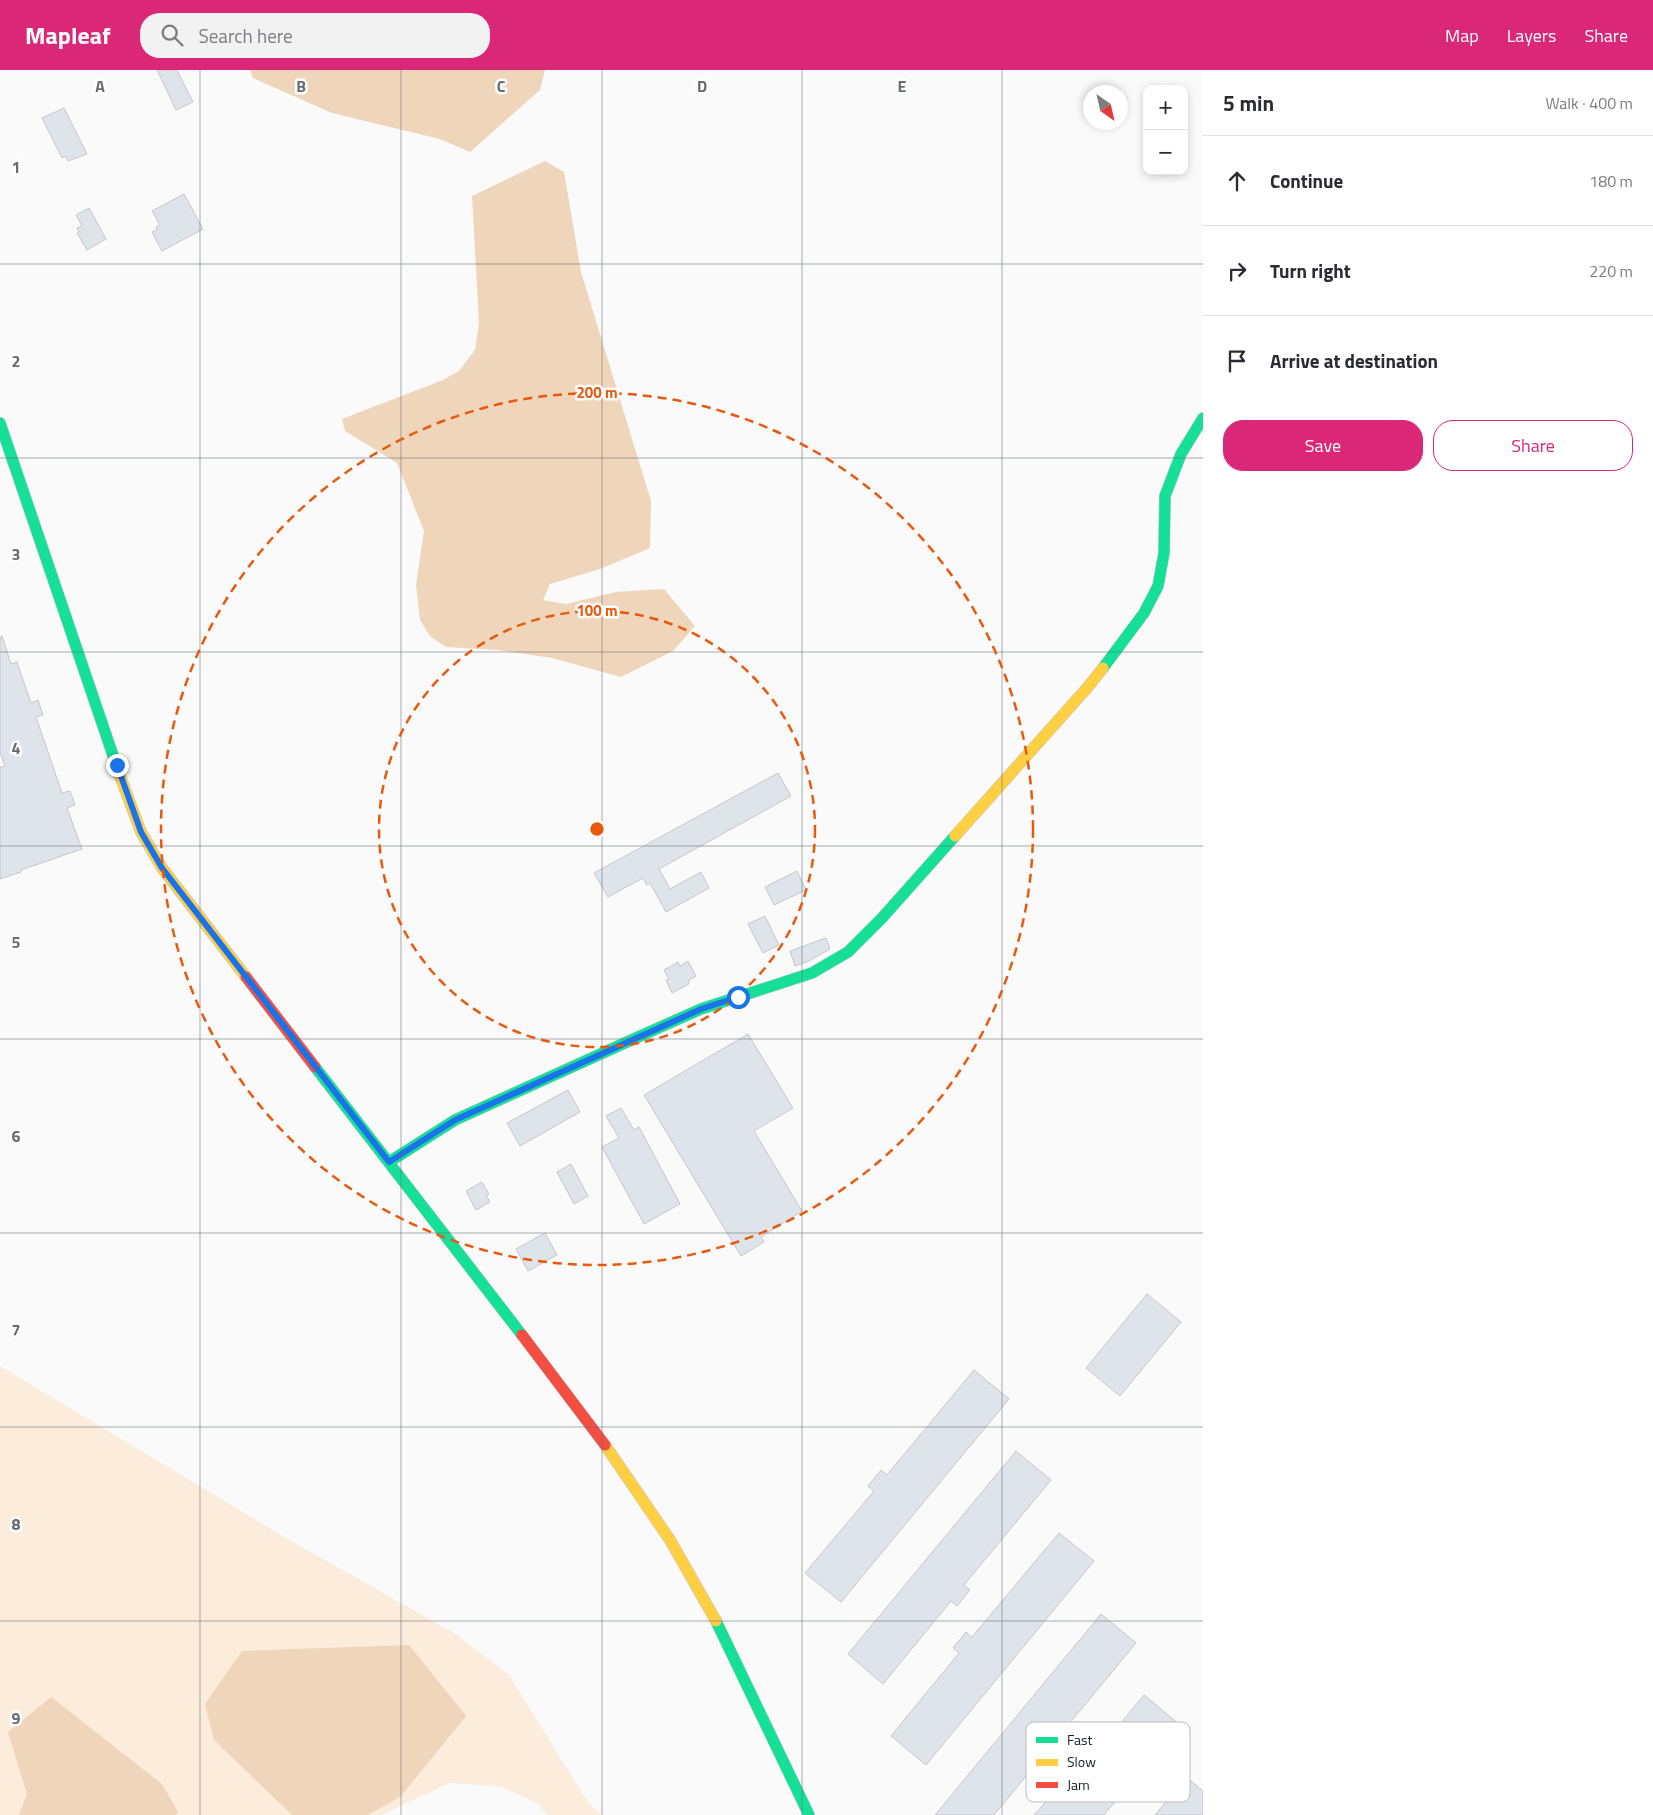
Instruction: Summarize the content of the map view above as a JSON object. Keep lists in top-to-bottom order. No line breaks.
{"legend":["Fast","Slow","Jam"],"north":"bottom right","page":{"header":"Mapleaf","search":"Search here","nav":["Map","Layers","Share"],"heading":["5 min","Walk · 400 m"],"map_buttons":["+","−"],"list":[["Continue","180 m"],["Turn right","220 m"],"Arrive at destination"],"buttons":["Save","Share"]},"grid":{"columns":["A","B","C","D","E"],"rows":["1","2","3","4","5","6","7","8","9"]},"rings":["200 m","100 m"]}
